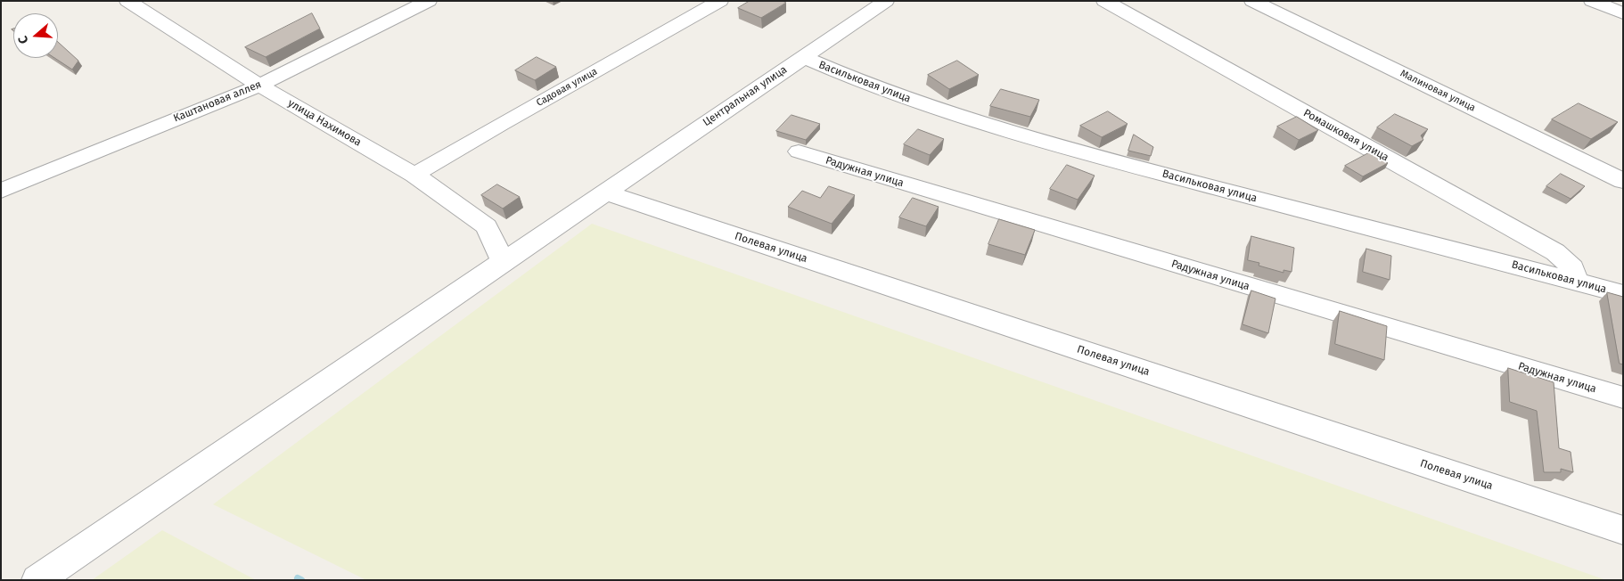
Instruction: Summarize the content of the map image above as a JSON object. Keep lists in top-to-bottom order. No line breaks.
{"streets":{"street":["Васильковая улица","Садовая улица","Малиновая улица","Центральная улица","Каштановая аллея","улица Нахимова","Ромашковая улица","Радужная улица","Полевая улица"]},"crossings":[["Васильковая улица","Центральная улица"],["Васильковая улица","Ромашковая улица"],["Садовая улица","улица Нахимова"],["Центральная улица","улица Нахимова"],["Центральная улица","Полевая улица"],["Каштановая аллея","улица Нахимова"]],"north":"left"}
